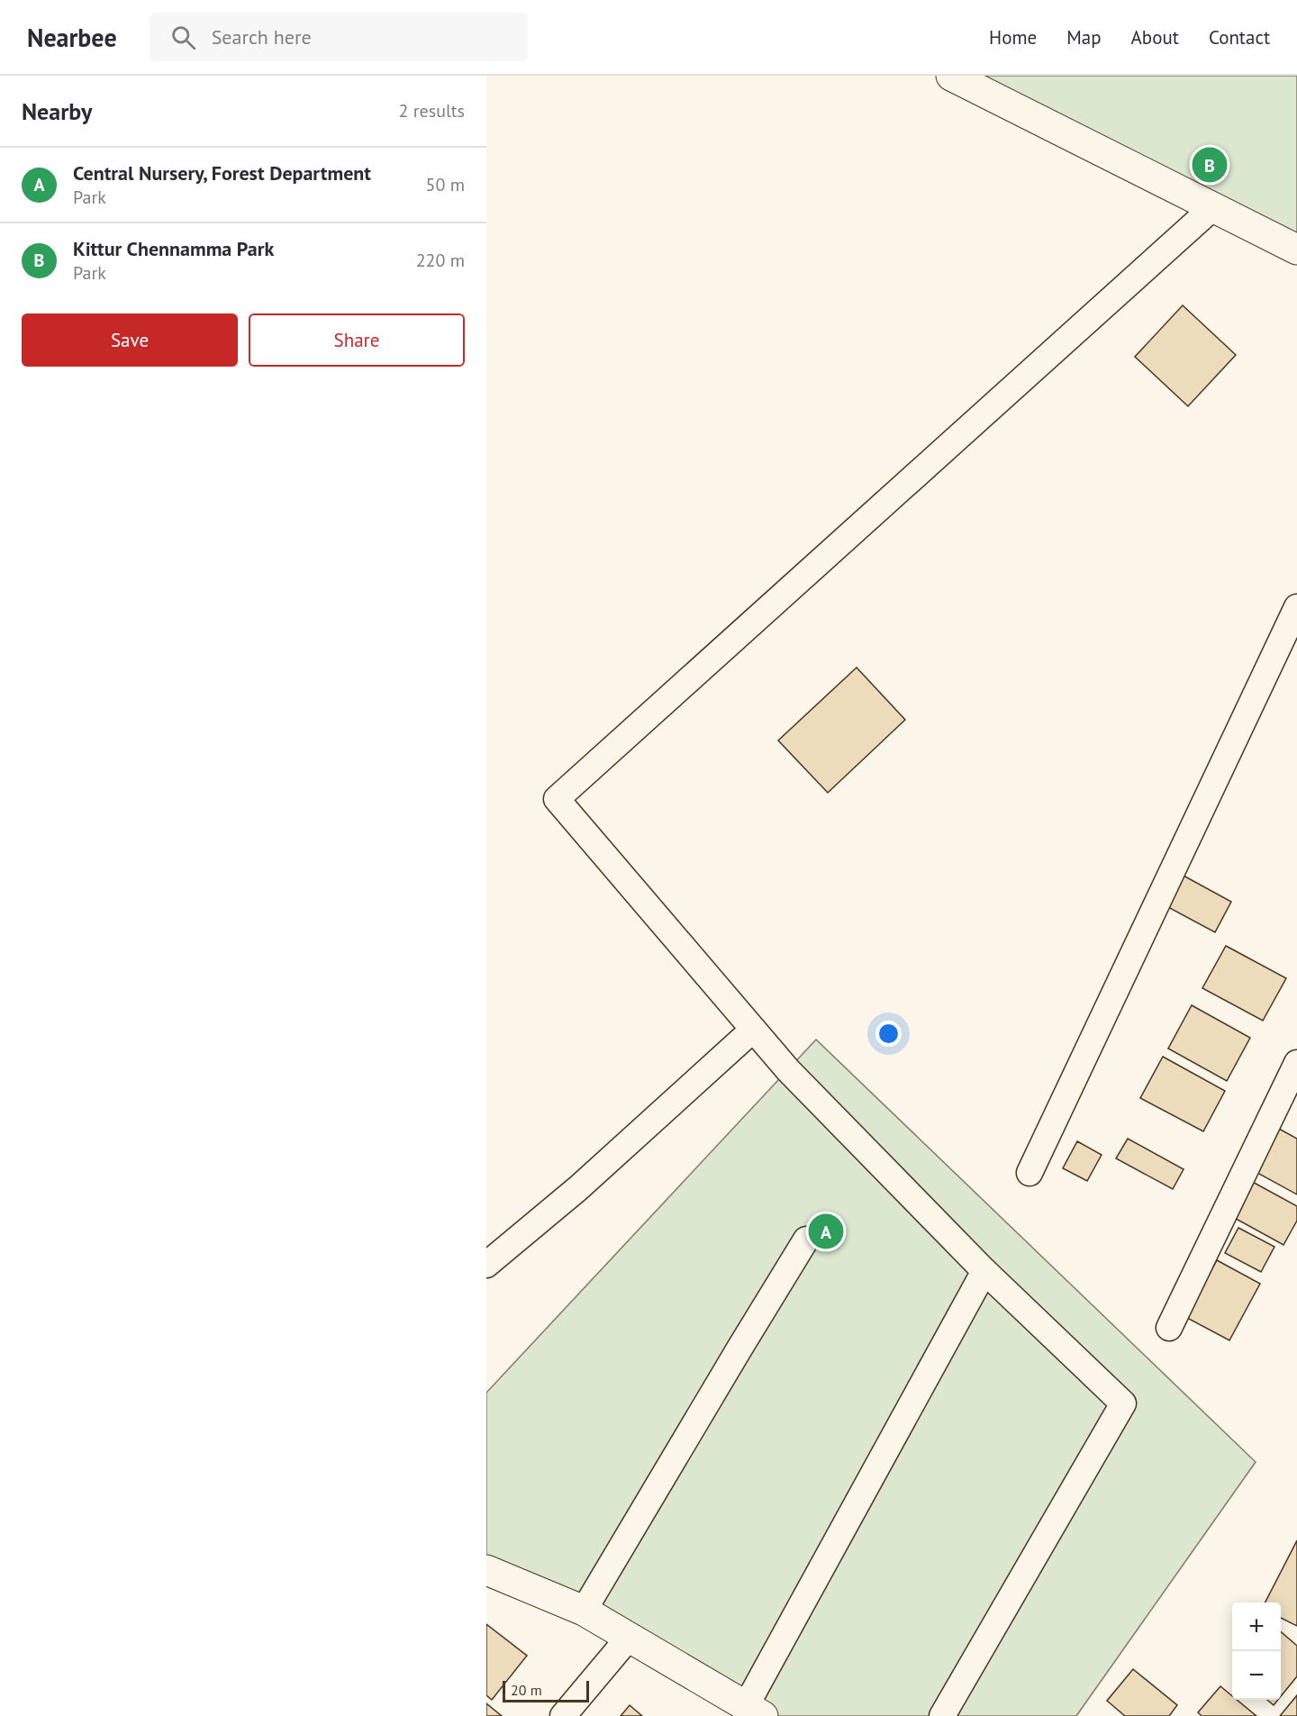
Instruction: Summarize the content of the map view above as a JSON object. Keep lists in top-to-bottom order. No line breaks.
{"scale_bar":"20 m","page":{"header":"Nearbee","search":"Search here","nav":["Home","Map","About","Contact"],"heading":["Nearby","2 results"],"pins":["B","A"],"list":[{"mark":"A","name":"Central Nursery, Forest Department","note":"Park","value":"50 m"},{"mark":"B","name":"Kittur Chennamma Park","note":"Park","value":"220 m"}],"buttons":["Save","Share"],"map_buttons":["+","−"],"scale":"20 m"}}
